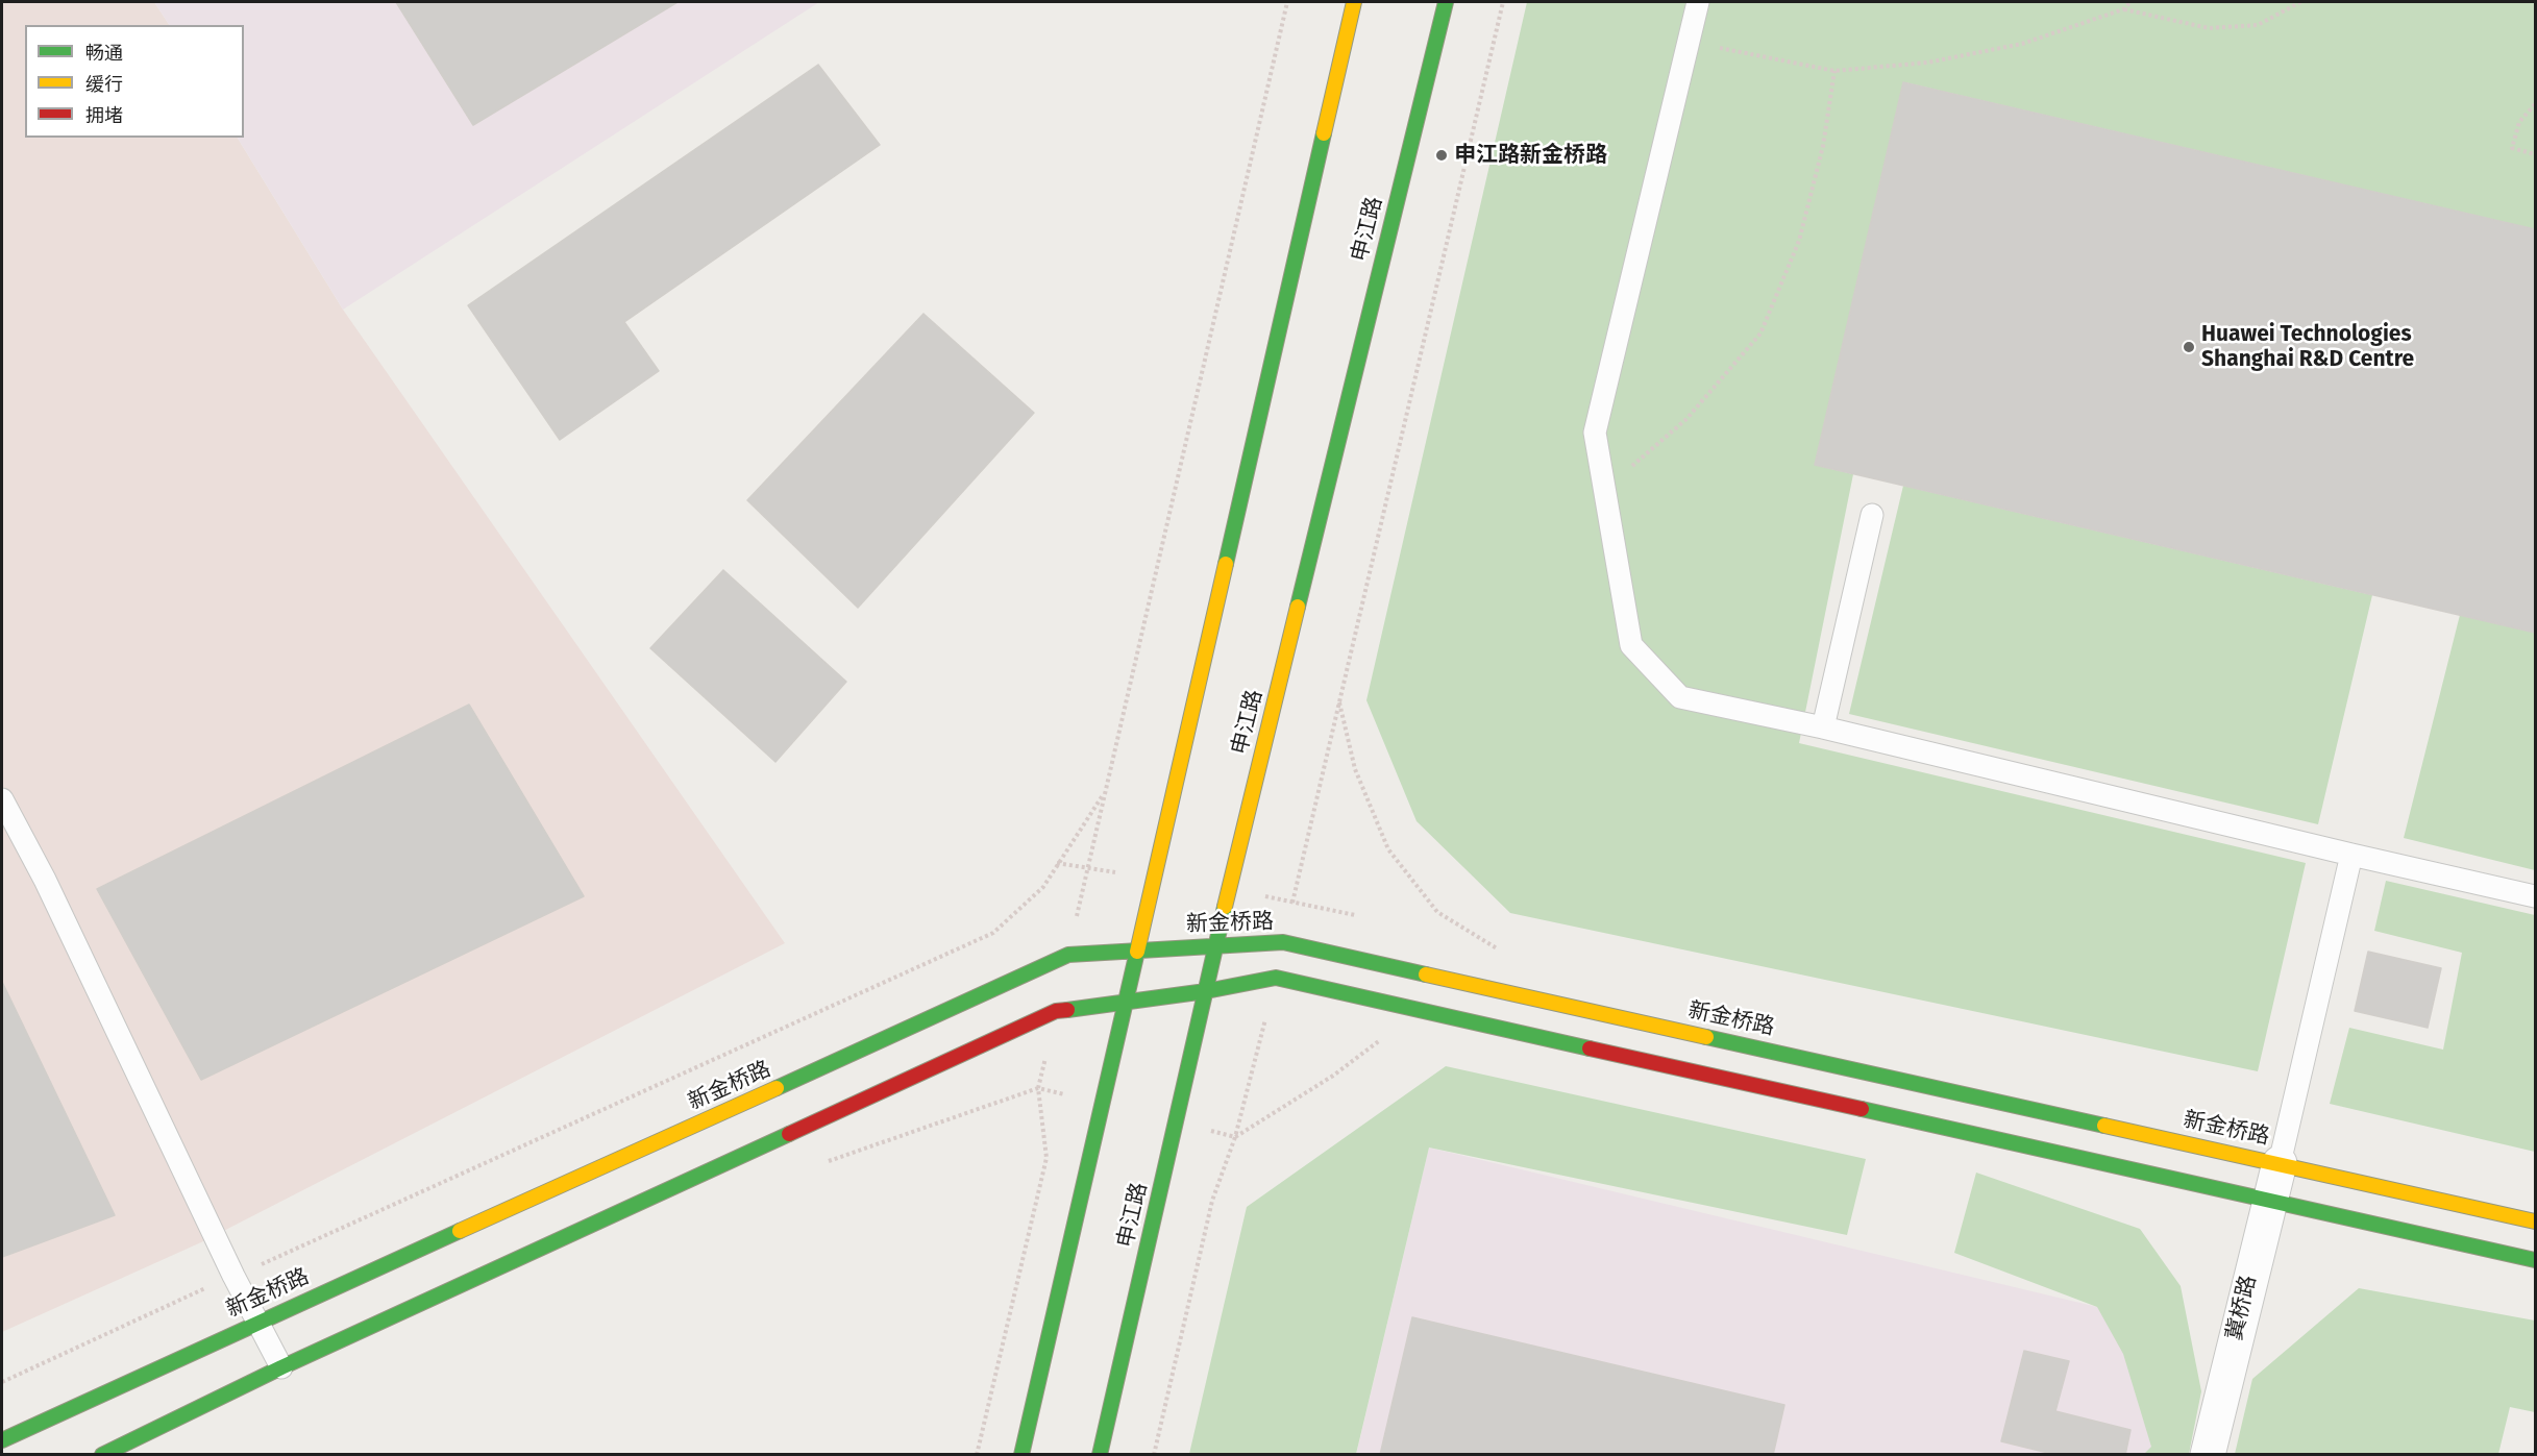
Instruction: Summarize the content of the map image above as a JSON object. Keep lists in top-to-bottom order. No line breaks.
{"streets":{"street":["申江路","新金桥路","冀桥路"]},"crossings":[["申江路","新金桥路"],["新金桥路","冀桥路"]],"places":["申江路新金桥路","Huawei Technologies Shanghai R&D Centre"],"legend":["畅通","缓行","拥堵"]}
